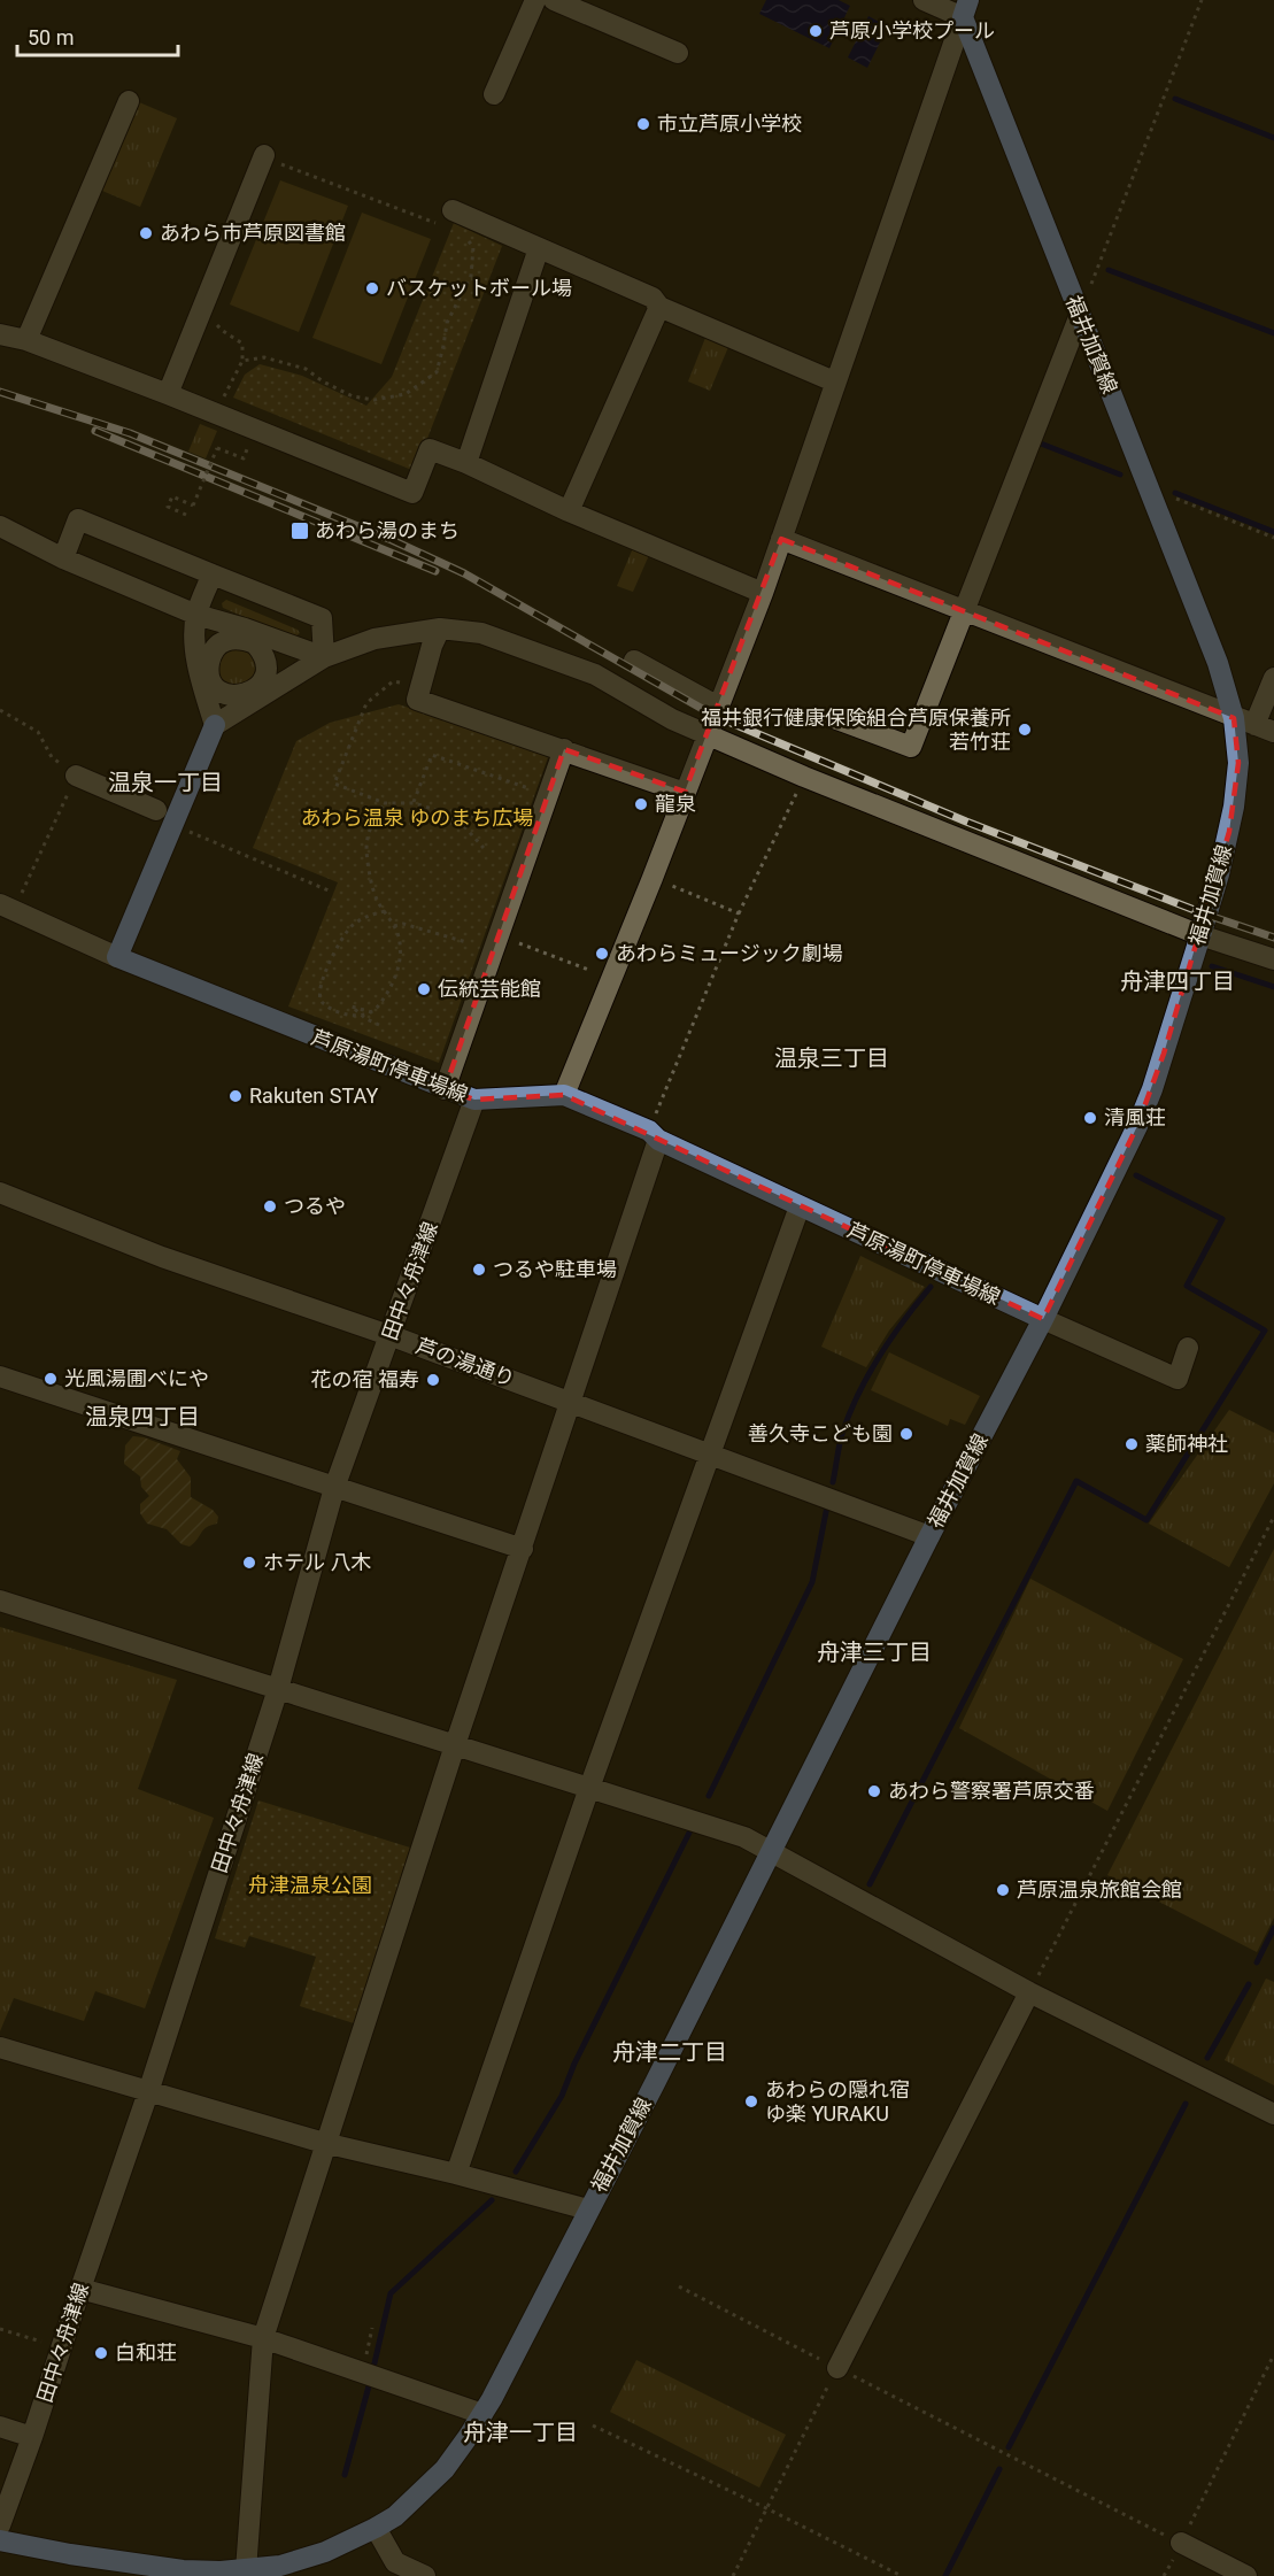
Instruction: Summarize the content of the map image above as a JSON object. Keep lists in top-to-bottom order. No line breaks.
{"streets":{"main road":["福井加賀線","芦原湯町停車場線"],"street":["田中々舟津線","芦の湯通り"]},"crossings":[["福井加賀線","芦原湯町停車場線"],["福井加賀線","芦の湯通り"],["芦原湯町停車場線","田中々舟津線"],["田中々舟津線","芦の湯通り"]],"districts":["温泉一丁目","舟津四丁目","温泉三丁目","温泉四丁目","舟津三丁目","舟津二丁目","舟津一丁目"],"parks":["あわら温泉 ゆのまち広場","舟津温泉公園"],"places":{"other":["芦原小学校プール","市立芦原小学校","あわら市芦原図書館","バスケットボール場","福井銀行健康保険組合芦原保養所 若竹荘","龍泉","あわらミュージック劇場","伝統芸能館","Rakuten STAY","清風荘","つるや","つるや駐車場","光風湯圃べにや","花の宿 福寿","善久寺こども園","薬師神社","ホテル 八木","あわら警察署芦原交番","芦原温泉旅館会館","あわらの隠れ宿 ゆ楽 YURAKU","白和荘"],"transit":["あわら湯のまち"]},"scale_bar":"50 m"}
